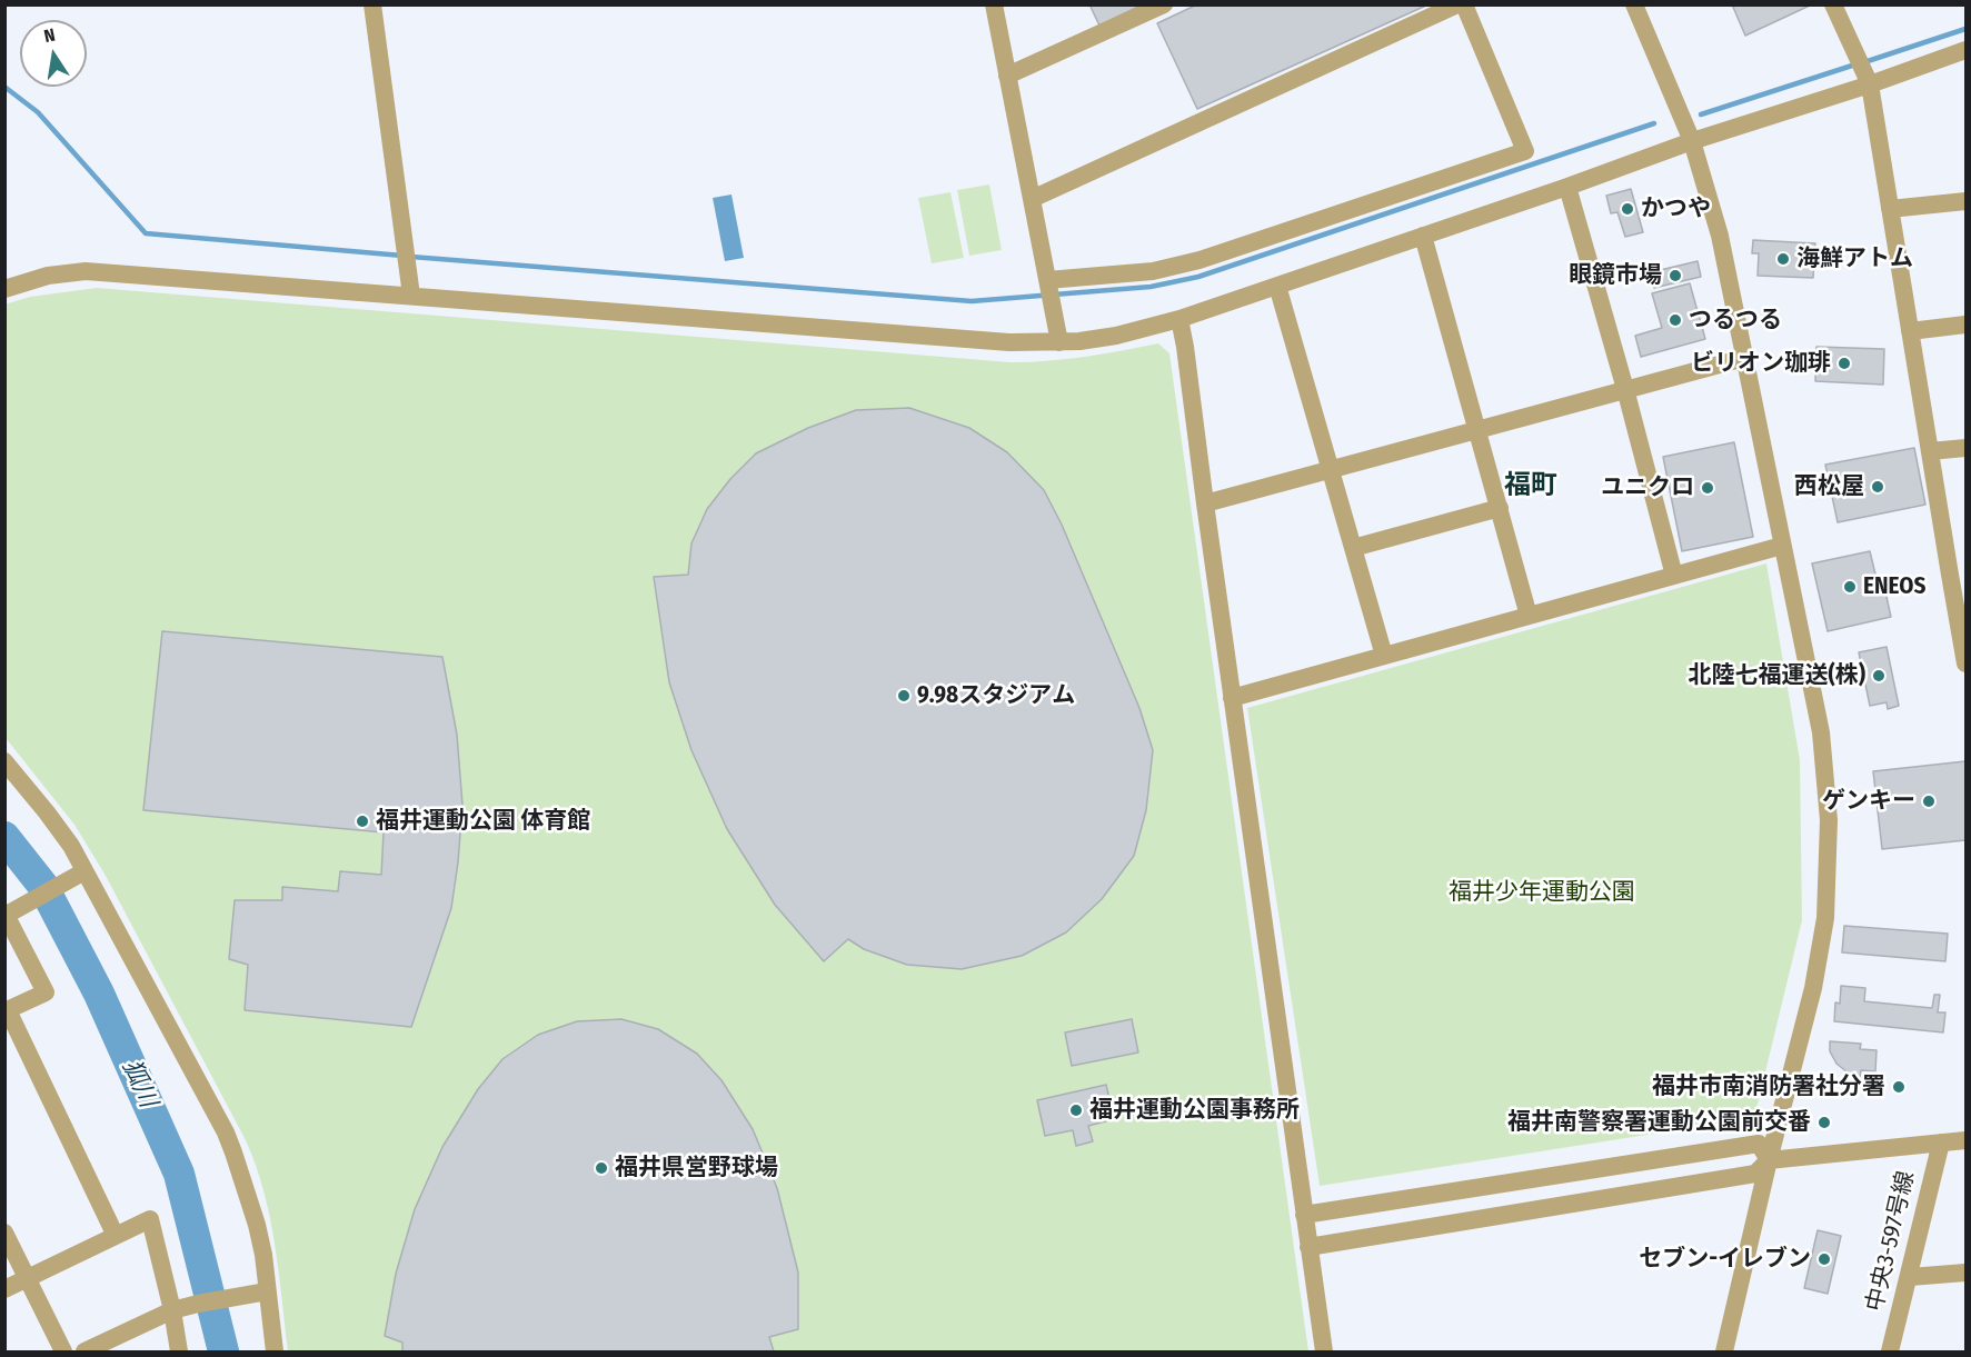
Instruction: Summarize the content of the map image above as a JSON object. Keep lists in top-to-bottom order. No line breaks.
{"streets":{"street":["中央3-597号線"]},"districts":["福町"],"water":["狐川"],"parks":["福井少年運動公園"],"places":["かつや","海鮮アトム","眼鏡市場","つるつる","ビリオン珈琲","西松屋","ユニクロ","ENEOS","北陸七福運送(株)","9.98スタジアム","ゲンキー","福井運動公園 体育館","福井市南消防署社分署","福井運動公園事務所","福井南警察署運動公園前交番","福井県営野球場","セブン-イレブン"],"north":"top"}
